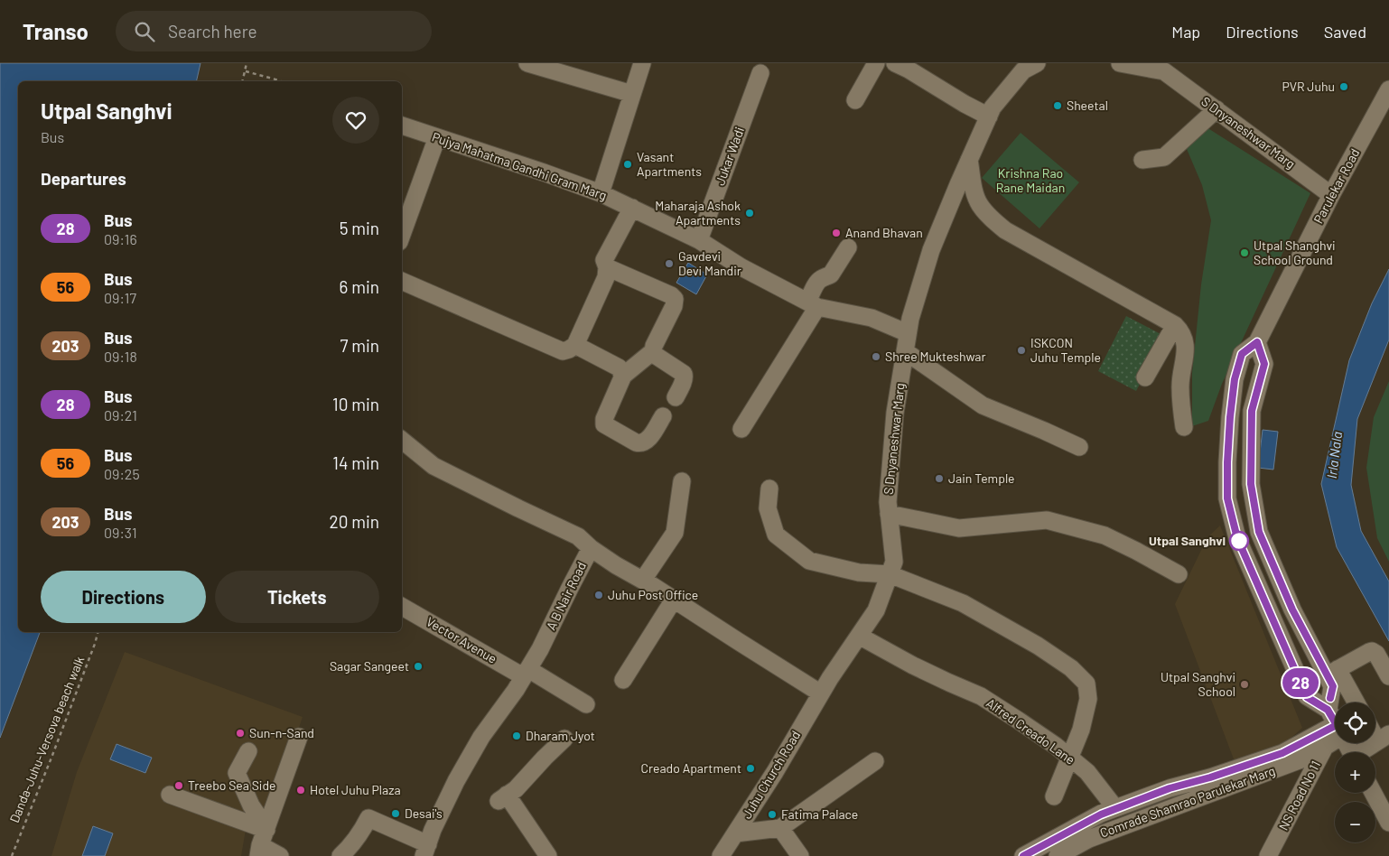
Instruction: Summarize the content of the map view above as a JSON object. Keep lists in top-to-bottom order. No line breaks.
{"streets":{"street":["S Dnyaneshwar Marg","Jukar Wadi","Pujya Mahatma Gandhi Gram Marg","Parulekar Road","A B Nair Road","Vector Avenue","Alfred Creado Lane","Juhu Church Road","NS Road No 11","Comrade Shamrao Parulekar Marg"],"path":["Danda-Juhu-Versova beach walk"]},"crossings":[["S Dnyaneshwar Marg","Pujya Mahatma Gandhi Gram Marg"],["S Dnyaneshwar Marg","Parulekar Road"],["S Dnyaneshwar Marg","A B Nair Road"],["S Dnyaneshwar Marg","Alfred Creado Lane"],["S Dnyaneshwar Marg","Juhu Church Road"],["Jukar Wadi","Pujya Mahatma Gandhi Gram Marg"],["A B Nair Road","Vector Avenue"],["A B Nair Road","Juhu Church Road"],["Alfred Creado Lane","Comrade Shamrao Parulekar Marg"],["NS Road No 11","Comrade Shamrao Parulekar Marg"]],"water":["Irla Nala"],"parks":["Krishna Rao Rane Maidan"],"places":["PVR Juhu","Sheetal","Vasant Apartments","Maharaja Ashok Apartments","Anand Bhavan","Utpal Shanghvi School Ground","Gavdevi Devi Mandir","ISKCON Juhu Temple","Shree Mukteshwar","Jain Temple","Utpal Sanghvi","Juhu Post Office","Sagar Sangeet","Utpal Sanghvi School","Sun-n-Sand","Dharam Jyot","Creado Apartment","Treebo Sea Side","Hotel Juhu Plaza","Desai's","Fatima Palace"],"lines":["bus line 28"],"page":{"header":"Transo","search":"Search here","nav":["Map","Directions","Saved"],"on_map":"28","heading":[["Utpal Sanghvi","Bus"],"Departures"],"list":[{"mark":"28","name":"Bus","note":"09:16","value":"5 min"},{"mark":"56","name":"Bus","note":"09:17","value":"6 min"},{"mark":"203","name":"Bus","note":"09:18","value":"7 min"},{"mark":"28","name":"Bus","note":"09:21","value":"10 min"},{"mark":"56","name":"Bus","note":"09:25","value":"14 min"},{"mark":"203","name":"Bus","note":"09:31","value":"20 min"}],"buttons":["Directions","Tickets"],"map_buttons":["+","−"]}}
